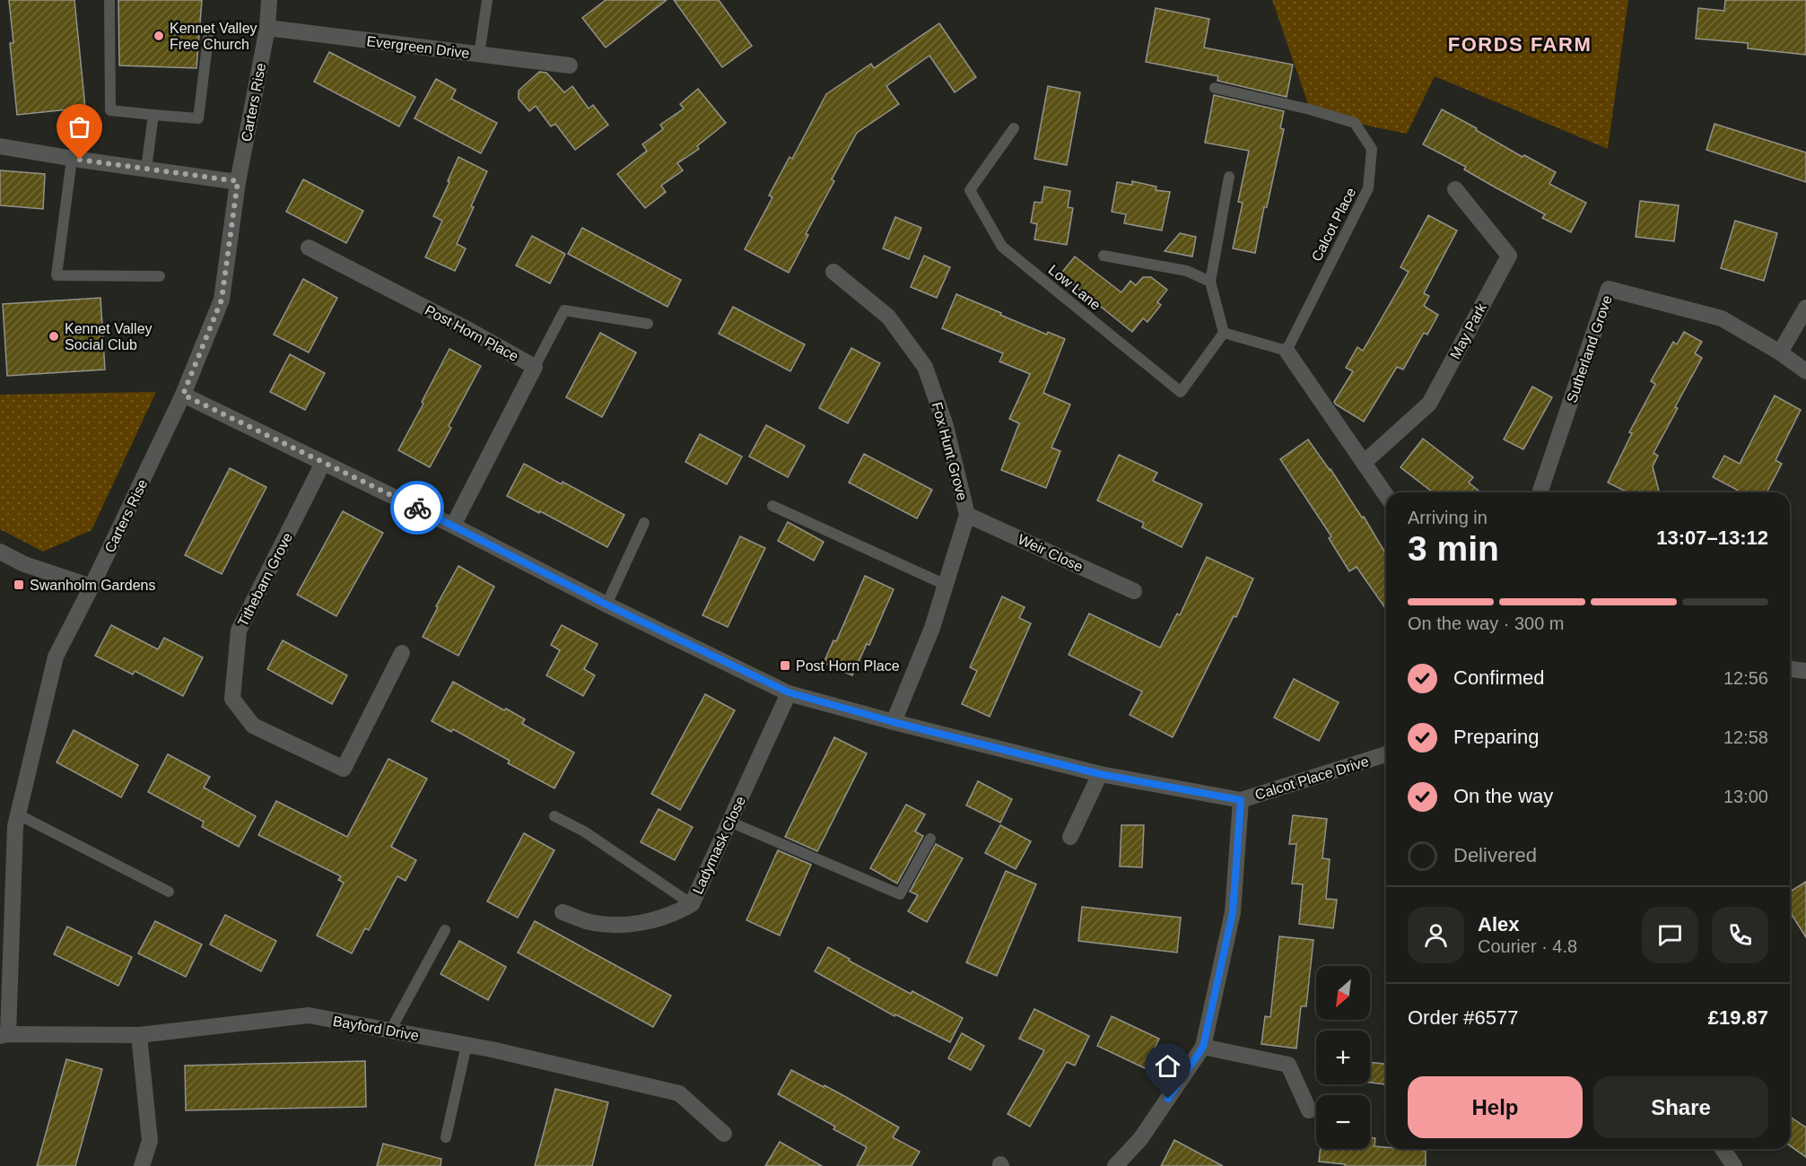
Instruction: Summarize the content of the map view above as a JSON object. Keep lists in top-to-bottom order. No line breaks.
{"streets":{"street":["Evergreen Drive","Carters Rise","May Park","Post Horn Place","Sutherland Grove","Fox Hunt Grove","Weir Close","Tithebarn Grove","Calcot Place Drive","Ladymask Close","Bayford Drive"],"lane":["Calcot Place","Low Lane"]},"crossings":[["Evergreen Drive","Carters Rise"],["Carters Rise","Calcot Place Drive"],["Carters Rise","Bayford Drive"],["Post Horn Place","Calcot Place Drive"],["Fox Hunt Grove","Weir Close"],["Fox Hunt Grove","Calcot Place Drive"],["Tithebarn Grove","Calcot Place Drive"],["Calcot Place Drive","Ladymask Close"]],"districts":["FORDS FARM"],"places":{"other":["Kennet Valley Free Church","Kennet Valley Social Club"],"transit":["Swanholm Gardens","Post Horn Place"]},"north":"bottom left","page":{"heading":["3 min","Arriving in","13:07–13:12"],"panel":["Alex","Courier · 4.8","Order #6577","£19.87"],"bar":"On the way · 300 m","list":[["Confirmed","12:56"],["Preparing","12:58"],["On the way","13:00"],"Delivered"],"map_buttons":["+","−"],"buttons":["Help","Share"]}}
